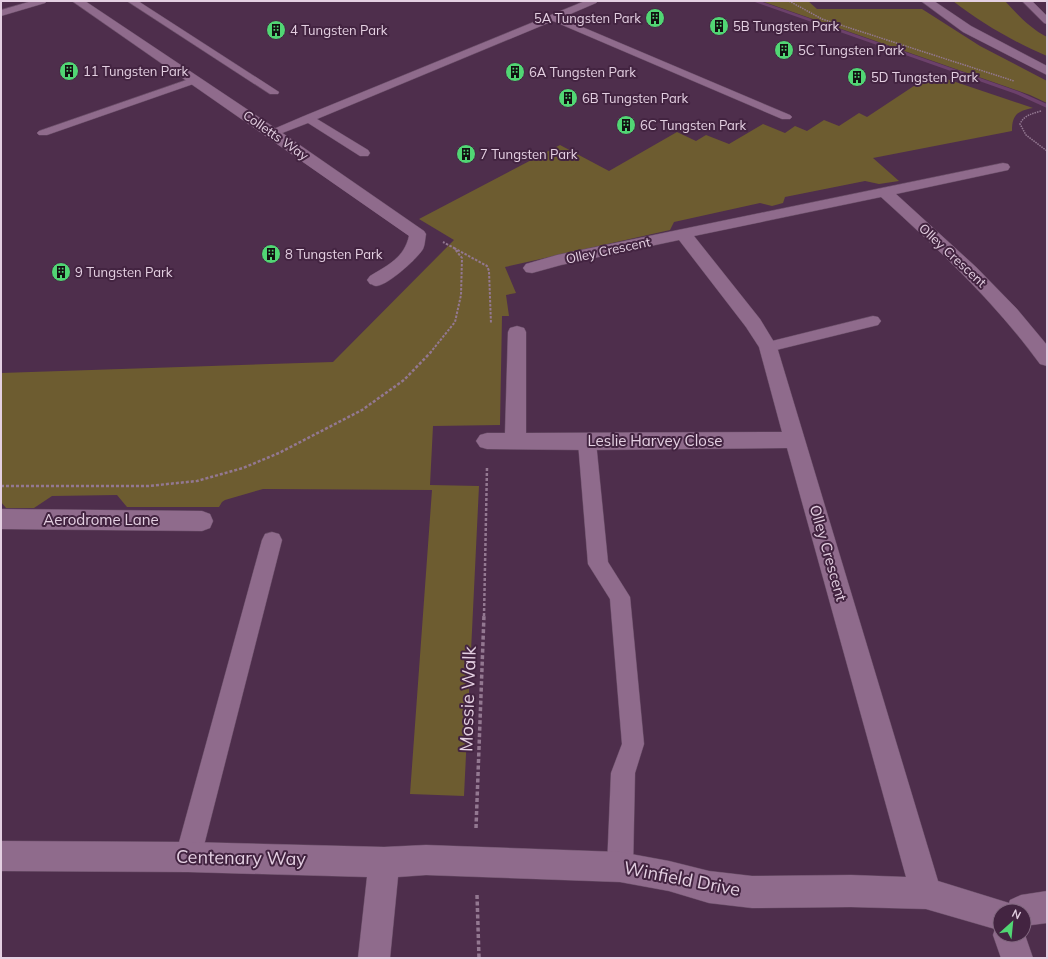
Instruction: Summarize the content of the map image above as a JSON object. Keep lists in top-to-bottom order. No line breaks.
{"streets":{"street":["Colletts Way","Olley Crescent","Leslie Harvey Close","Aerodrome Lane","Centenary Way","Winfield Drive"],"path":["Mossie Walk"]},"crossings":[["Olley Crescent","Leslie Harvey Close"],["Olley Crescent","Winfield Drive"],["Leslie Harvey Close","Mossie Walk"],["Mossie Walk","Winfield Drive"],["Centenary Way","Winfield Drive"]],"places":{"building":["5A Tungsten Park","5B Tungsten Park","4 Tungsten Park","5C Tungsten Park","11 Tungsten Park","6A Tungsten Park","5D Tungsten Park","6B Tungsten Park","6C Tungsten Park","7 Tungsten Park","8 Tungsten Park","9 Tungsten Park"]},"north":"top right"}
